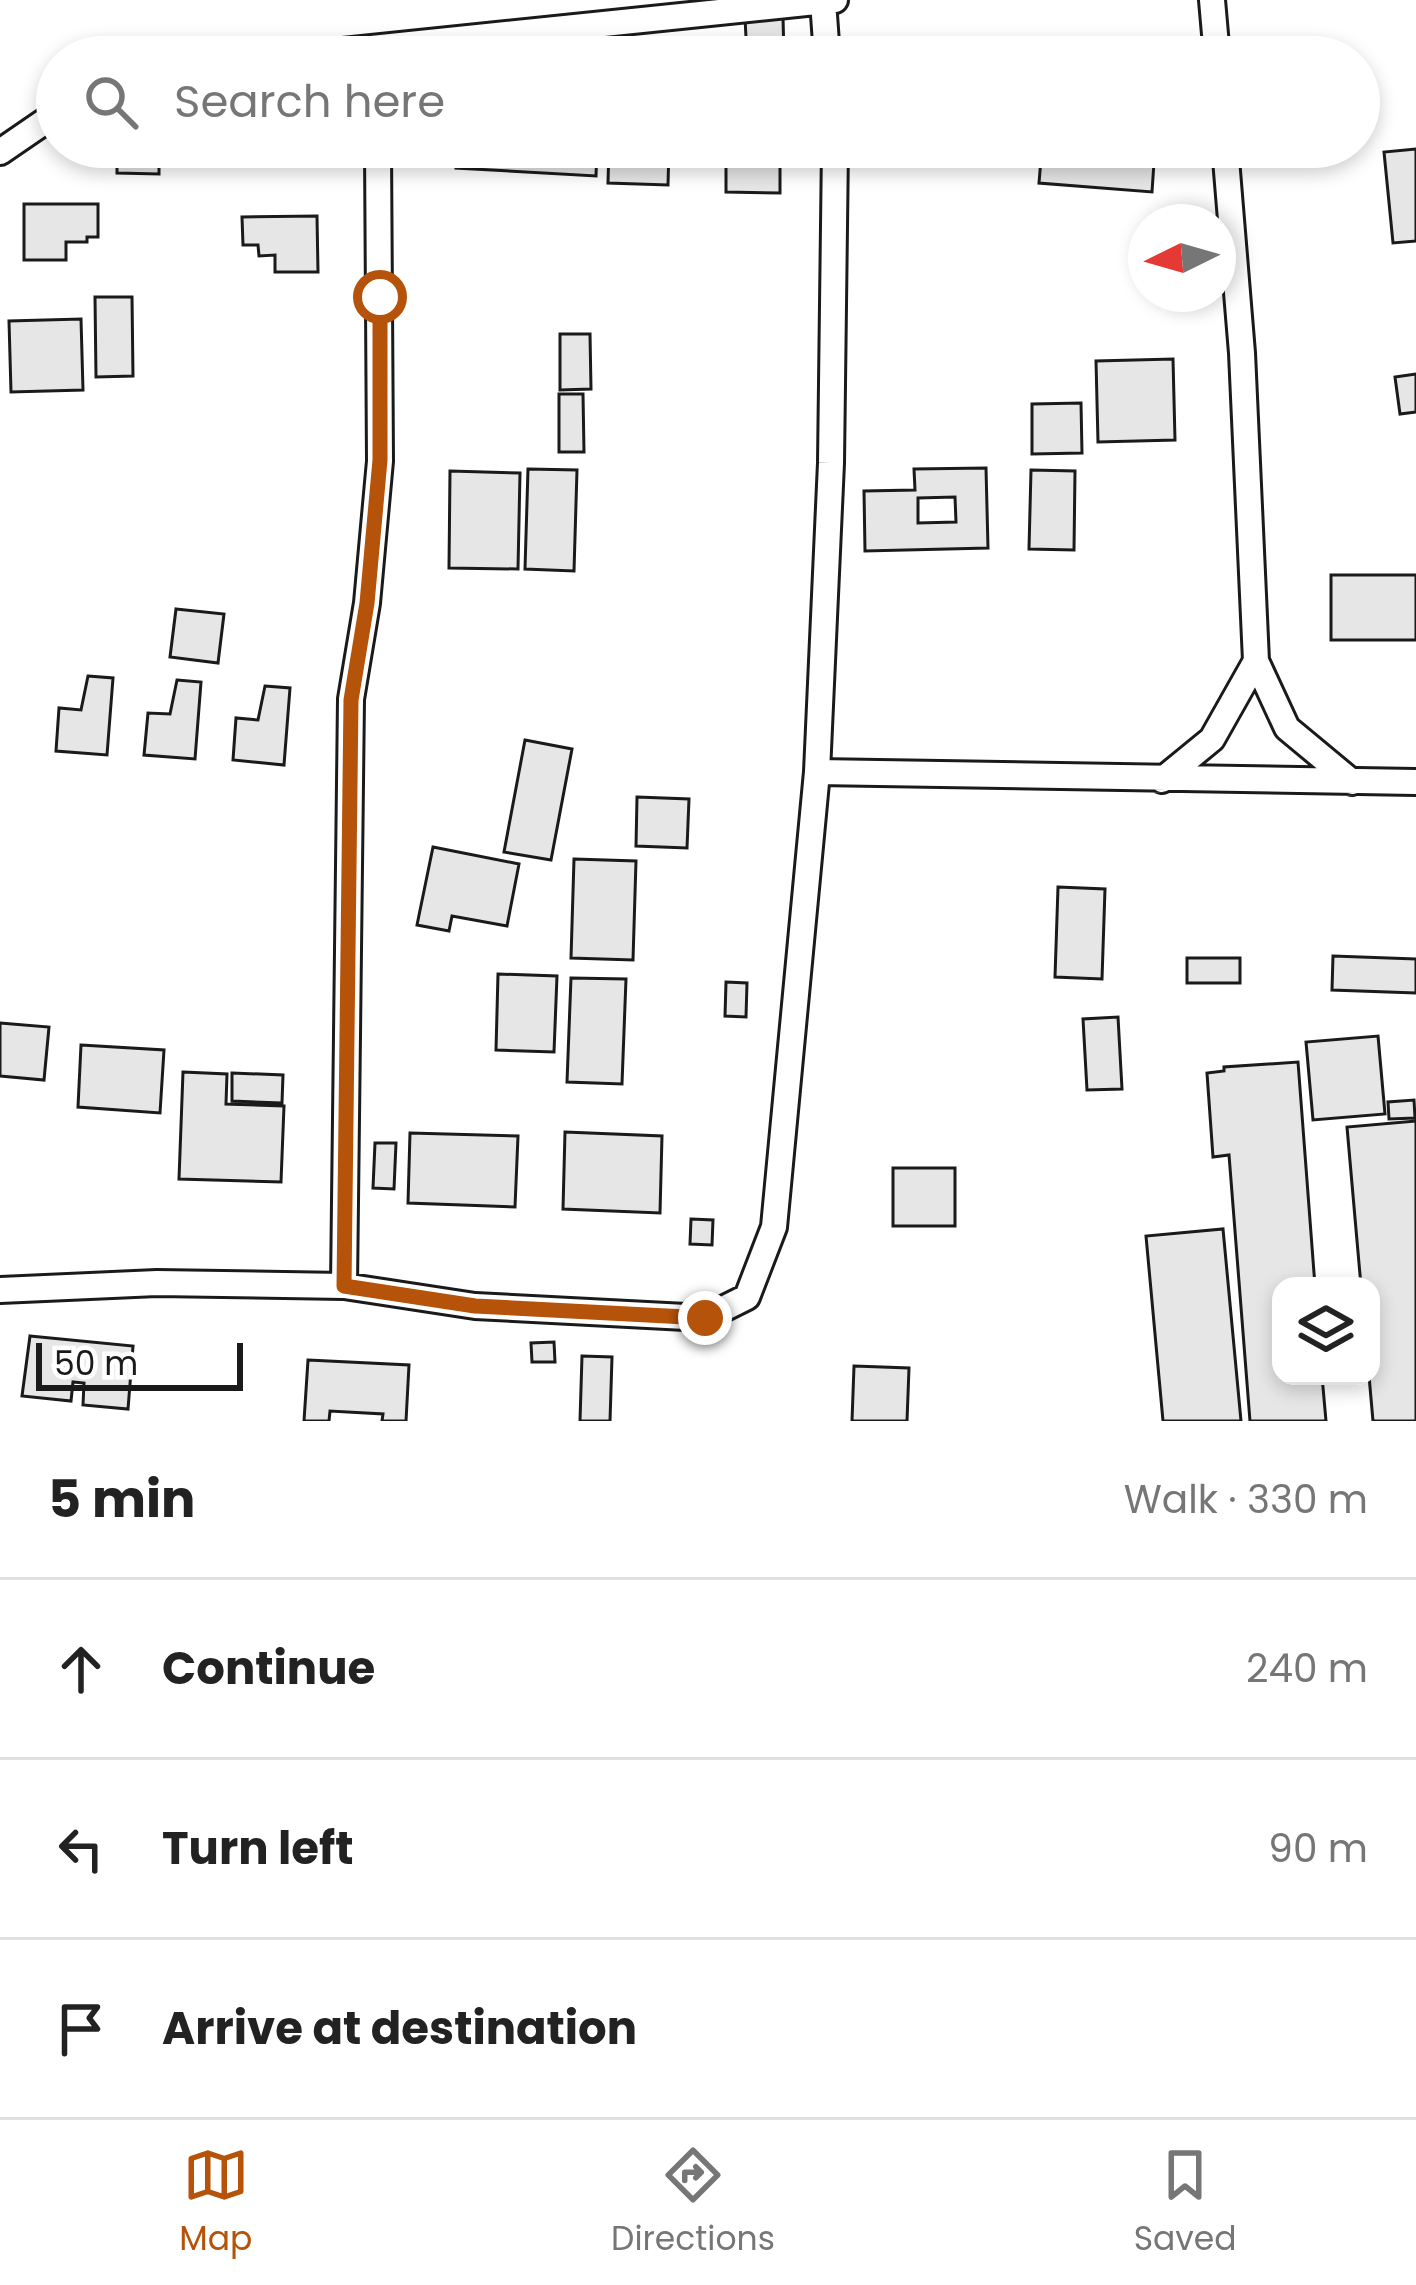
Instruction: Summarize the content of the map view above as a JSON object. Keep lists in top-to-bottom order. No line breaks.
{"scale_bar":"50 m","north":"left","page":{"search":"Search here","scale":"50 m","heading":["5 min","Walk · 330 m"],"list":[["Continue","240 m"],["Turn left","90 m"],"Arrive at destination"],"nav":["Map","Directions","Saved"]}}
